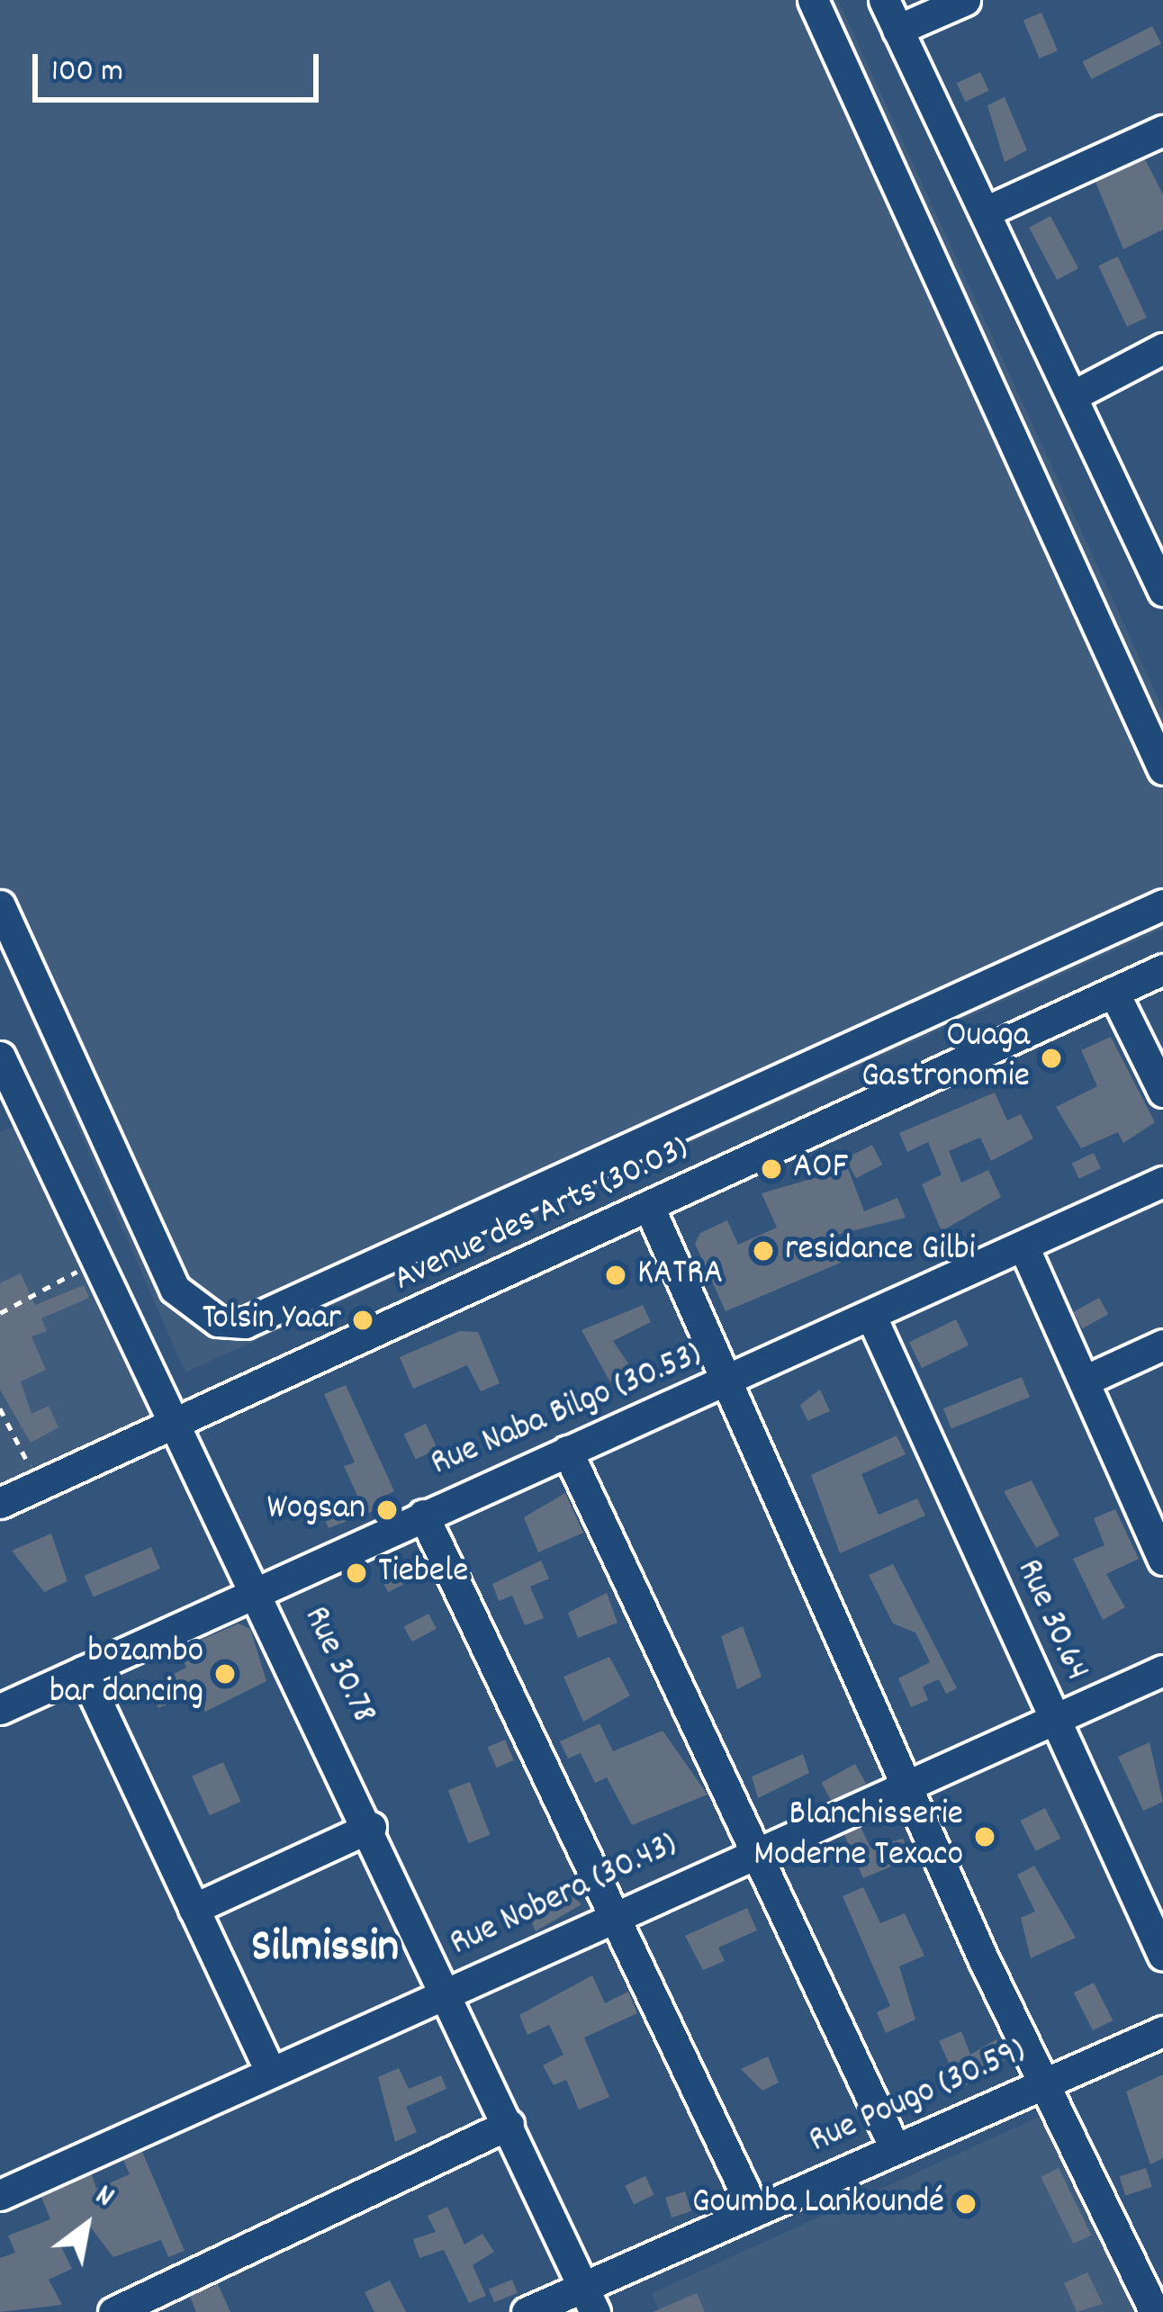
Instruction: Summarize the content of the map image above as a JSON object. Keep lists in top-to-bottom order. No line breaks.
{"streets":{"street":["Avenue des Arts (30.03)","Rue Naba Bilgo (30.53)","Rue 30.64","Rue 30.78","Rue Nobera (30.43)","Rue Pougo (30.59)"]},"crossings":[["Avenue des Arts (30.03)","Rue 30.78"],["Rue Naba Bilgo (30.53)","Rue 30.64"],["Rue Naba Bilgo (30.53)","Rue 30.78"],["Rue 30.64","Rue Nobera (30.43)"],["Rue 30.78","Rue Nobera (30.43)"],["Rue 30.78","Rue Pougo (30.59)"]],"districts":["Silmissin"],"places":["Ouaga Gastronomie","AOF","residance Gilbi","KATRA","Tolsin Yaar","Wogsan","Tiebele","bozambo bar dancing","Blanchisserie Moderne Texaco","Goumba Lankoundé"],"scale_bar":"100 m","north":"top right"}
